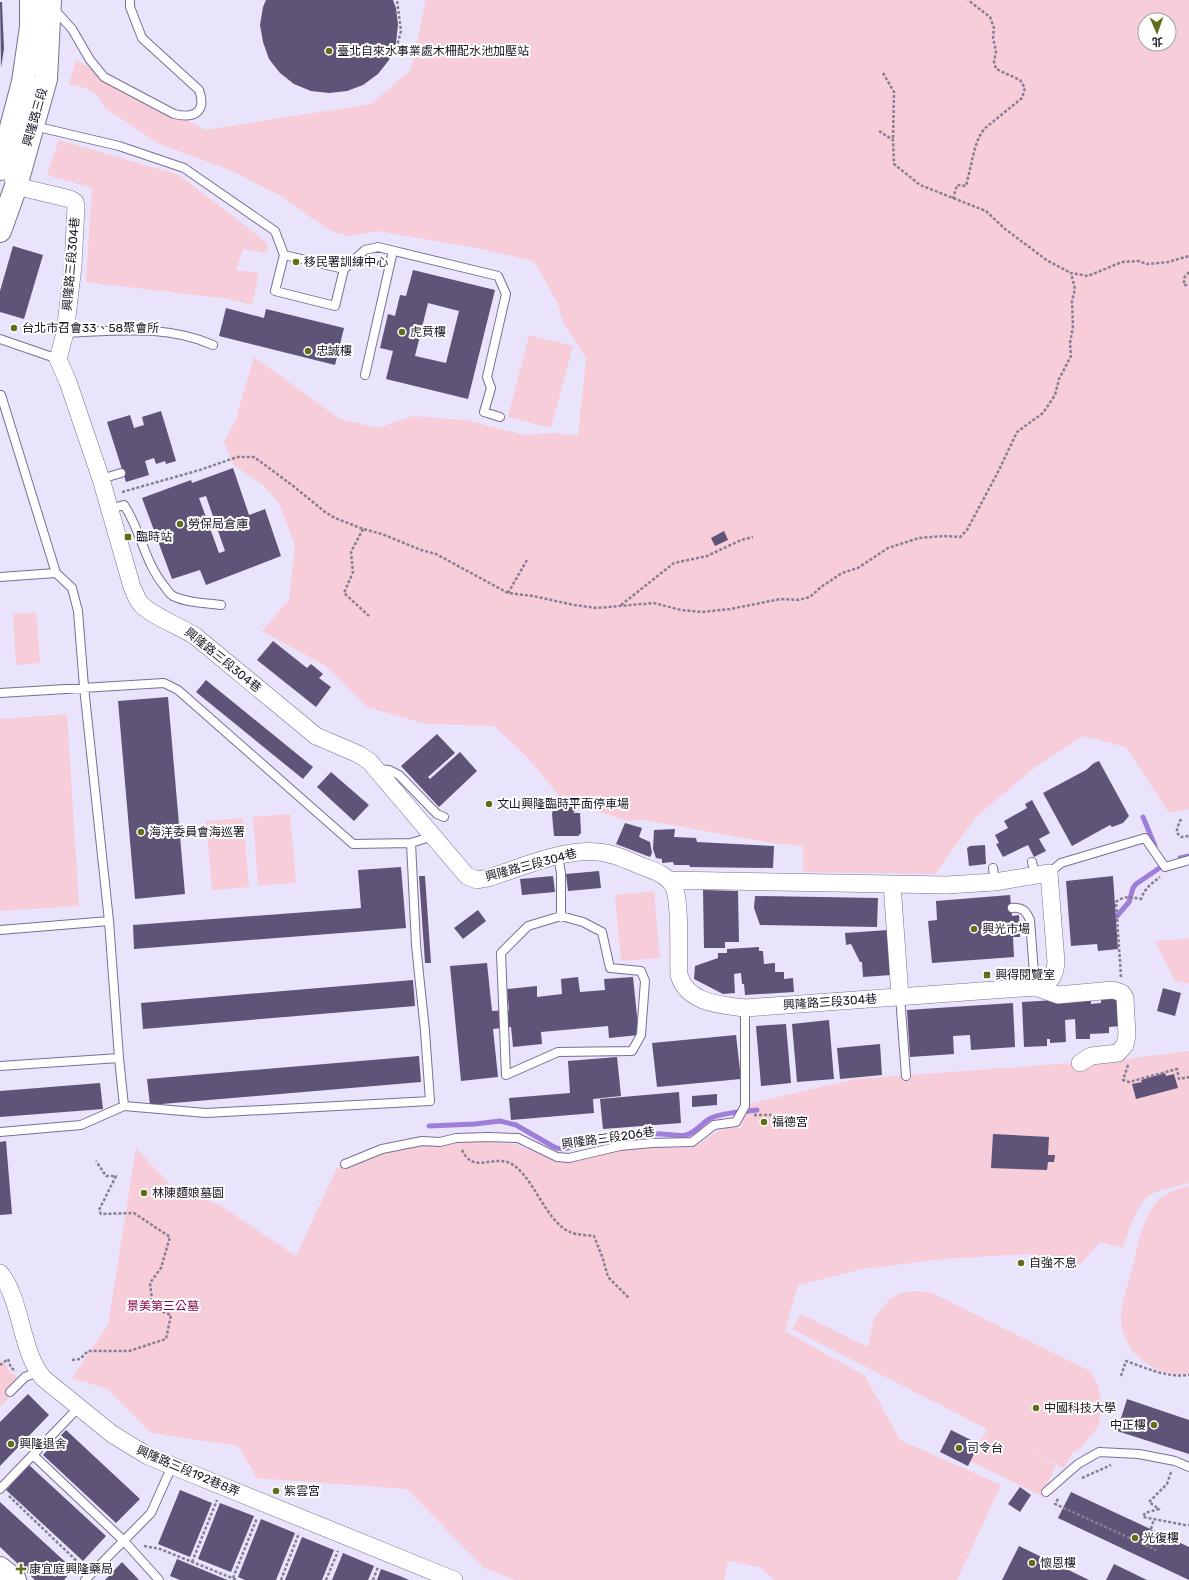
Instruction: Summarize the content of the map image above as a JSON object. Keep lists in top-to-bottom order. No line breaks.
{"streets":{"main road":["興隆路三段"],"street":["興隆路三段304巷","興隆路三段192巷8弄"],"lane":["興隆路三段206巷"]},"crossings":[["興隆路三段","興隆路三段304巷"]],"parks":["景美第三公墓"],"places":{"other":["臺北自來水事業處木柵配水池加壓站","移民署訓練中心","台北市召會33、58聚會所","虎賁樓","忠誠樓","勞保局倉庫","文山興隆臨時平面停車場","海洋委員會海巡署","興光市場","福德宮","林陳麵娘墓園","自強不息","中國科技大學","中正樓","興隆退舍","司令台","紫雲宮","光復樓","懷恩樓"],"transit":["臨時站","興得閱覽室"],"health":["康宜庭興隆藥局"]},"north":"bottom"}
